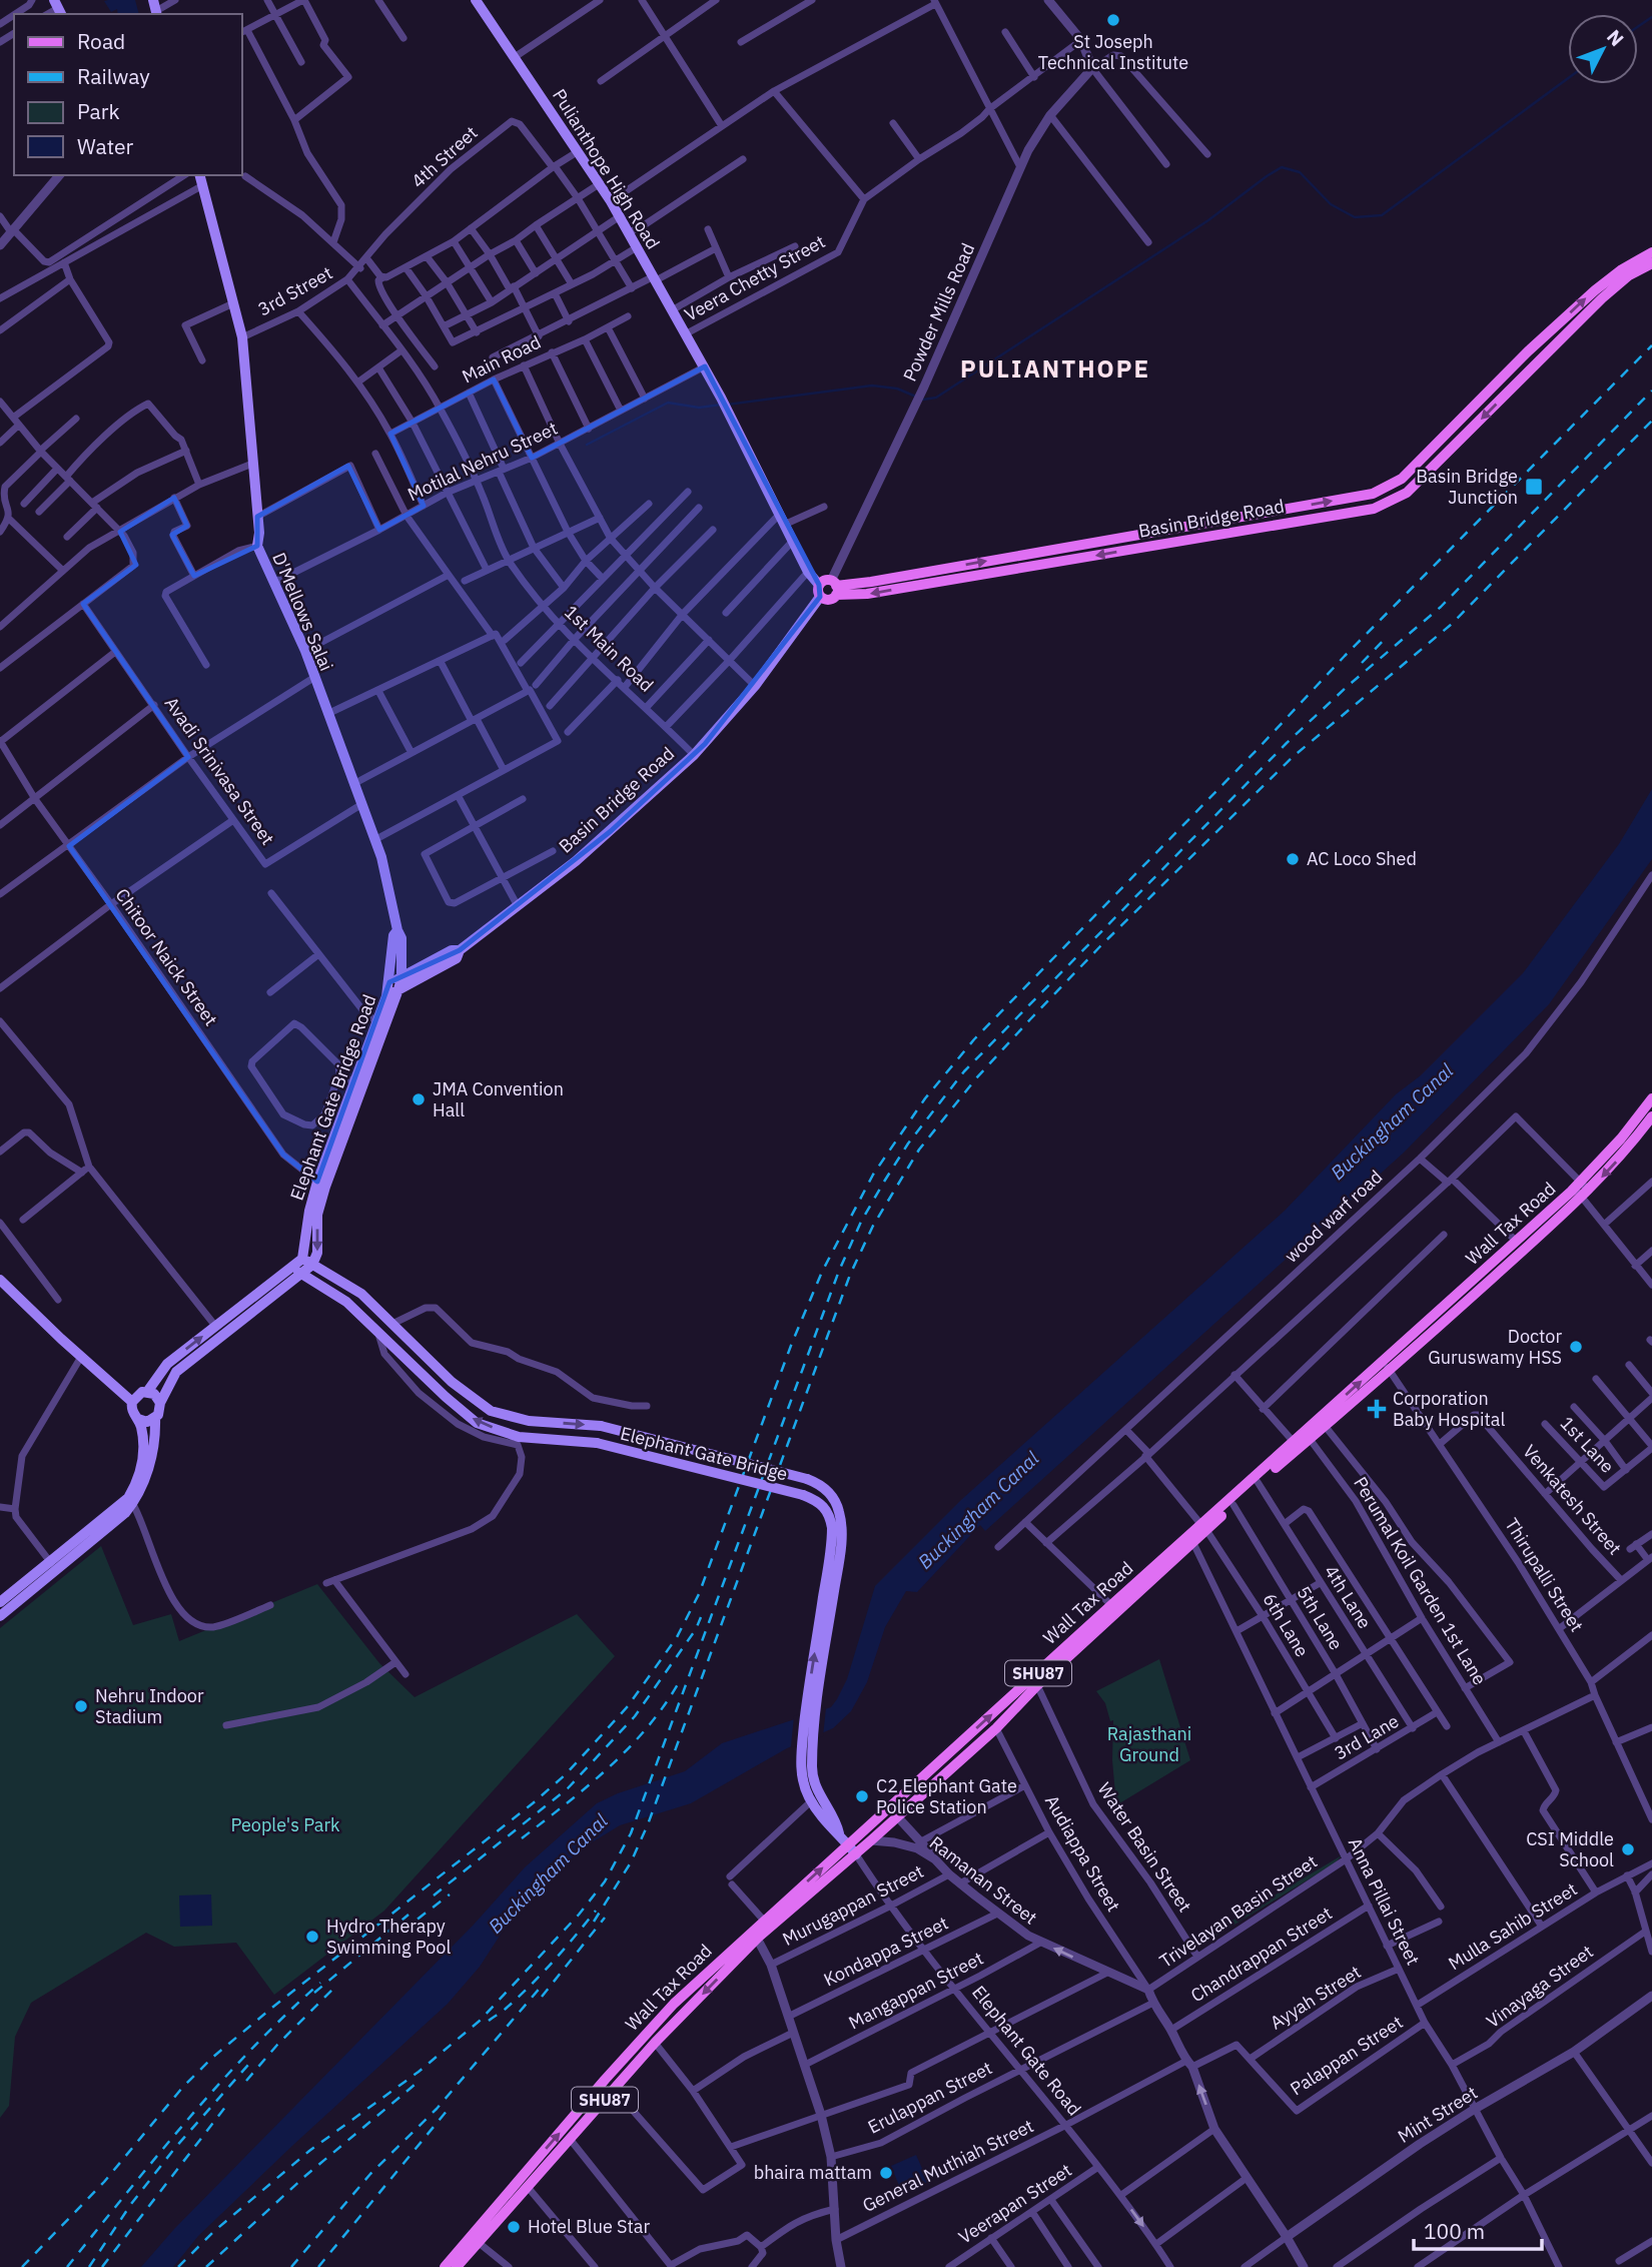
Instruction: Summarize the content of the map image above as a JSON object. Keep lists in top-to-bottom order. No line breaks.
{"streets":{"main road":["Pulianthope High Road","Basin Bridge Road","D'Mellows Salai","Elephant Gate Bridge Road","Wall Tax Road","Elephant Gate Bridge","SHU87"],"street":["4th Street","Veera Chetty Street","3rd Street","Powder Mills Road","Main Road","Motilal Nehru Street","1st Main Road","Avadi Srinivasa Street","Chitoor Naick Street","wood warf road","1st Lane","Venkatesh Street","Thirupalli Street","Perumal Koil Garden 1st Lane","4th Lane","5th Lane","6th Lane","3rd Lane","Water Basin Street","Audiappa Street","Ramanan Street","Anna Pillai Street","Murugappan Street","Trivelayan Basin Street","Mulla Sahib Street","Kondappa Street","Chandrappan Street","Vinayaga Street","Mangappan Street","Ayyah Street","Elephant Gate Road","Palappan Street","Erulappan Street","Mint Street","General Muthiah Street","Veerapan Street"]},"crossings":[["4th Street","3rd Street"],["Pulianthope High Road","Veera Chetty Street"],["Pulianthope High Road","Motilal Nehru Street"],["Pulianthope High Road","Basin Bridge Road"],["3rd Street","D'Mellows Salai"],["Powder Mills Road","Basin Bridge Road"],["Main Road","1st Main Road"],["Motilal Nehru Street","D'Mellows Salai"],["Motilal Nehru Street","1st Main Road"],["Basin Bridge Road","D'Mellows Salai"],["Basin Bridge Road","1st Main Road"],["Basin Bridge Road","Elephant Gate Bridge Road"],["D'Mellows Salai","Avadi Srinivasa Street"],["Chitoor Naick Street","Elephant Gate Bridge Road"],["wood warf road","6th Lane"],["Wall Tax Road","Thirupalli Street"],["Wall Tax Road","Perumal Koil Garden 1st Lane"],["Wall Tax Road","4th Lane"],["Wall Tax Road","5th Lane"],["Wall Tax Road","6th Lane"],["Wall Tax Road","Water Basin Street"],["Wall Tax Road","Audiappa Street"],["Wall Tax Road","Ramanan Street"],["Wall Tax Road","Anna Pillai Street"],["Wall Tax Road","Elephant Gate Road"],["Venkatesh Street","Thirupalli Street"],["Thirupalli Street","Trivelayan Basin Street"],["Perumal Koil Garden 1st Lane","Trivelayan Basin Street"],["4th Lane","3rd Lane"],["5th Lane","3rd Lane"],["3rd Lane","Anna Pillai Street"],["Water Basin Street","Trivelayan Basin Street"],["Audiappa Street","Ramanan Street"],["Audiappa Street","Trivelayan Basin Street"],["Ramanan Street","Murugappan Street"],["Ramanan Street","Trivelayan Basin Street"],["Ramanan Street","Kondappa Street"],["Ramanan Street","Mangappan Street"],["Anna Pillai Street","Trivelayan Basin Street"],["Anna Pillai Street","Mulla Sahib Street"],["Anna Pillai Street","Chandrappan Street"],["Anna Pillai Street","Vinayaga Street"],["Anna Pillai Street","Ayyah Street"],["Anna Pillai Street","Palappan Street"],["Anna Pillai Street","Mint Street"],["Murugappan Street","Elephant Gate Road"],["Kondappa Street","Elephant Gate Road"],["Mangappan Street","Elephant Gate Road"],["Ayyah Street","Palappan Street"],["Elephant Gate Road","Erulappan Street"],["Elephant Gate Road","General Muthiah Street"],["Elephant Gate Road","Veerapan Street"]],"districts":["PULIANTHOPE"],"water":["Buckingham Canal"],"parks":["Rajasthani Ground","People's Park"],"places":{"other":["St Joseph Technical Institute","AC Loco Shed","JMA Convention Hall","Doctor Guruswamy HSS","Nehru Indoor Stadium","C2 Elephant Gate Police Station","CSI Middle School","Hydro Therapy Swimming Pool","bhaira mattam","Hotel Blue Star"],"transit":["Basin Bridge Junction"],"health":["Corporation Baby Hospital"]},"legend":["Road","Railway","Park","Water"],"scale_bar":"100 m","north":"top right"}
